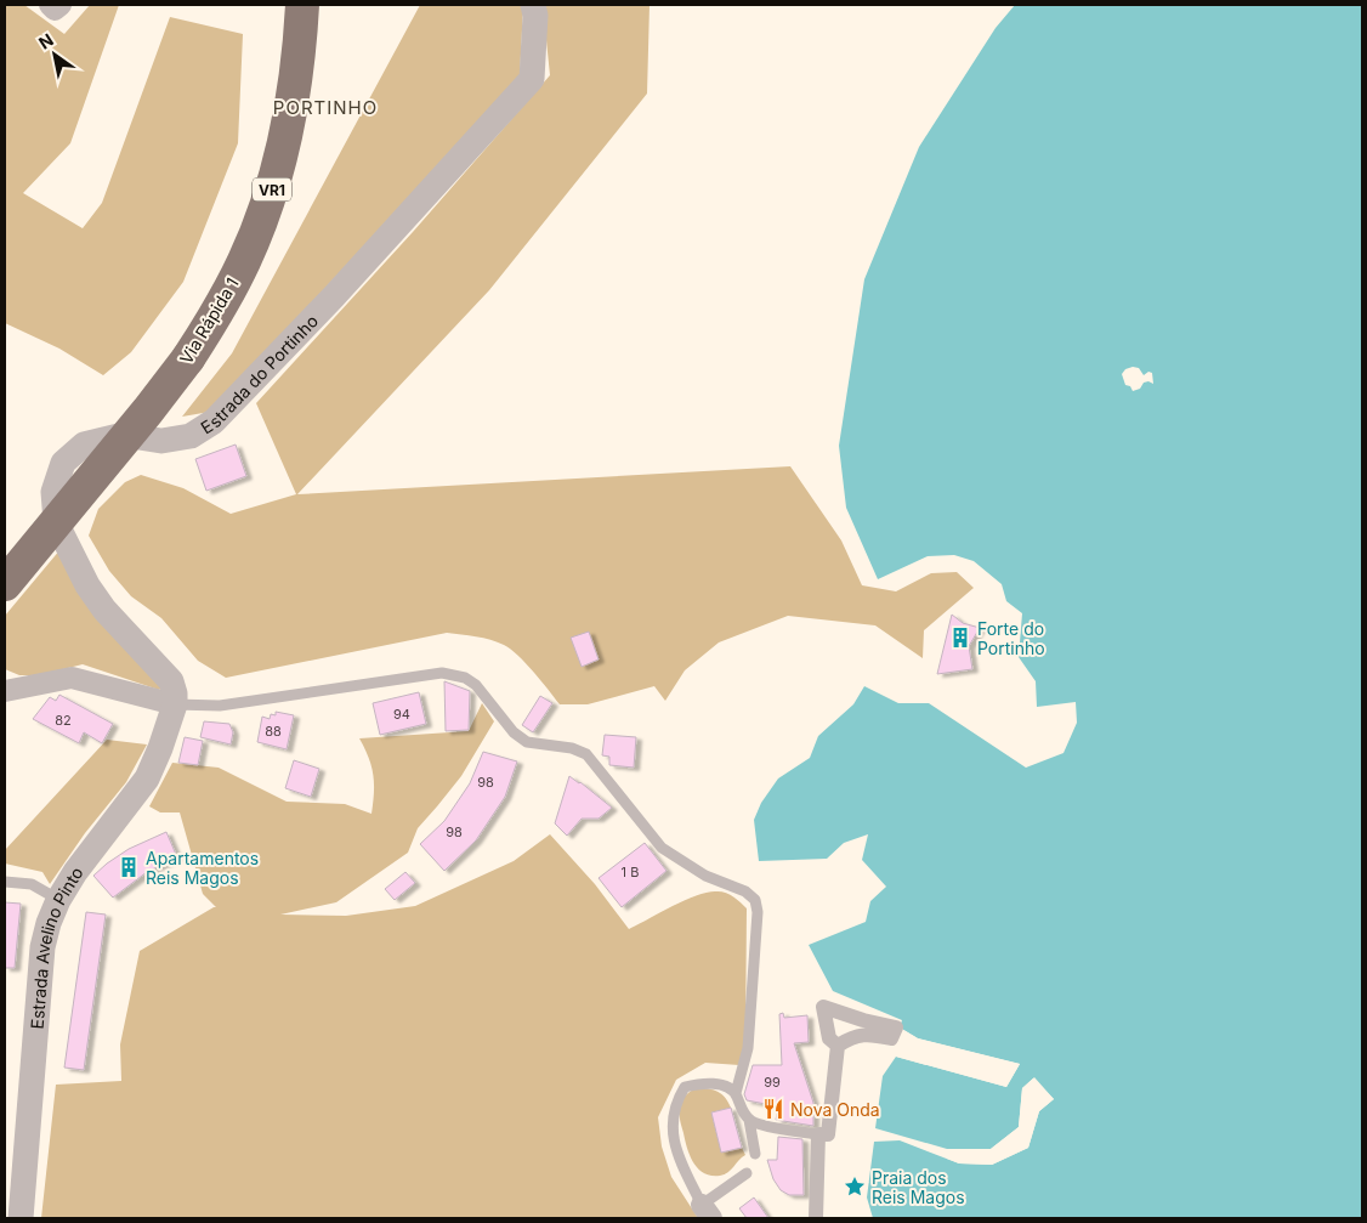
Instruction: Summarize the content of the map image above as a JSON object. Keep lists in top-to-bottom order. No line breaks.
{"streets":{"highway":["VR1","Via Rápida 1"],"street":["Estrada do Portinho","Estrada Avelino Pinto"]},"crossings":[["Estrada do Portinho","Estrada Avelino Pinto"]],"districts":["PORTINHO"],"places":{"building":["Forte do Portinho","Apartamentos Reis Magos"],"restaurant":["Nova Onda"],"place":["Praia dos Reis Magos"]},"house_numbers":["94","82","88","98","98","1 B","99"],"north":"top left"}
